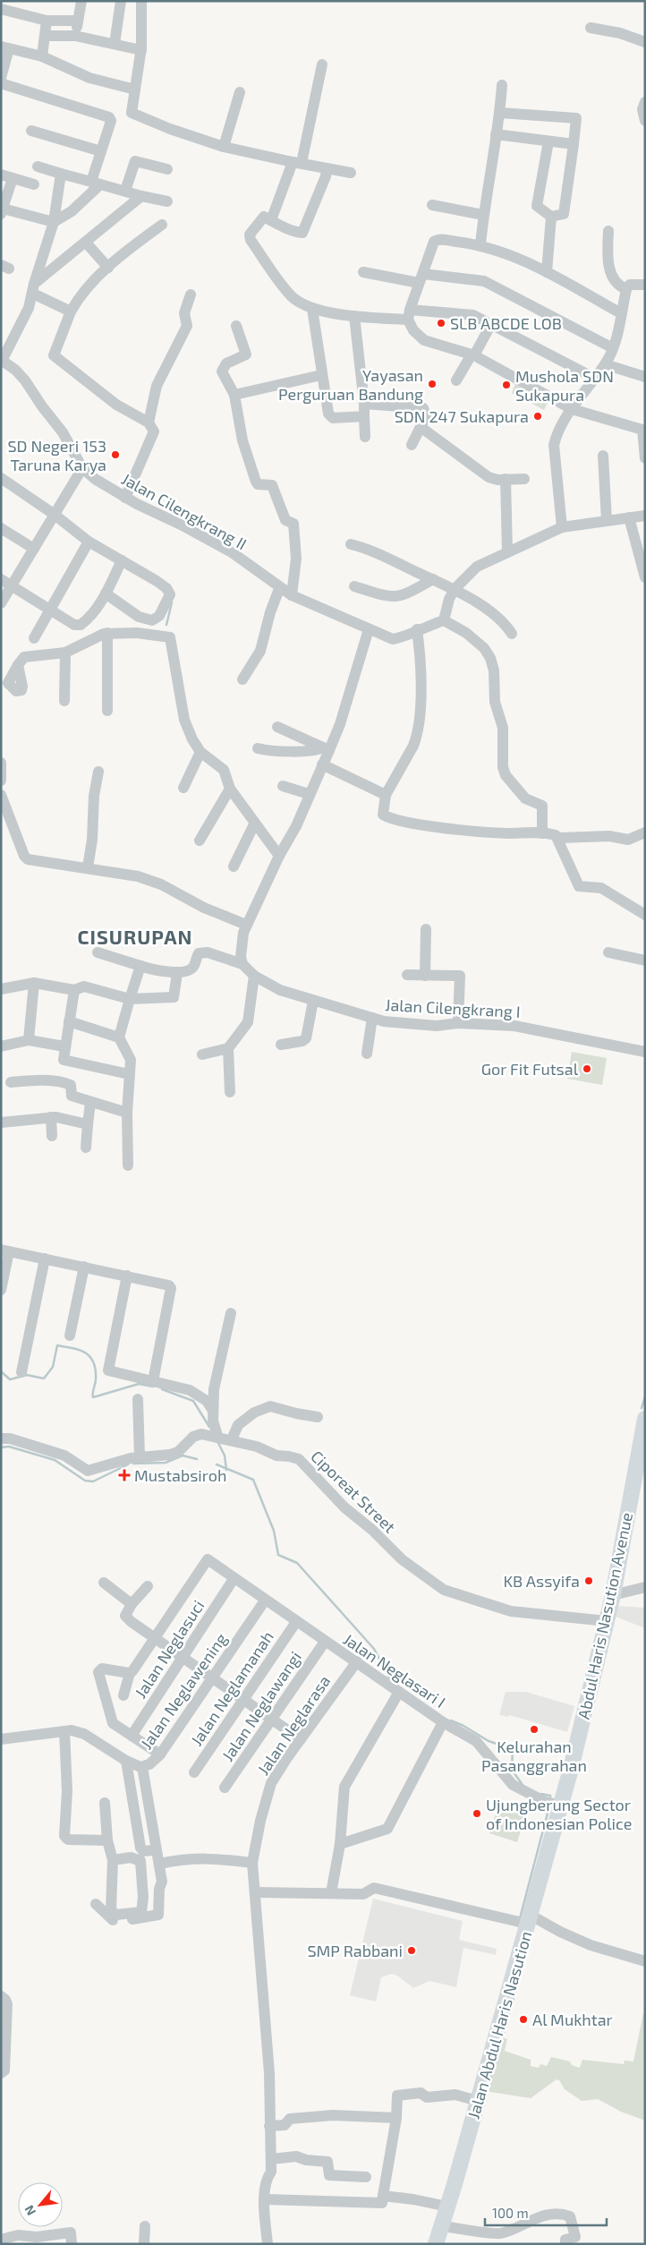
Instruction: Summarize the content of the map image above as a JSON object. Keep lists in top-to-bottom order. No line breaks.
{"streets":{"highway":["Abdul Haris Nasution Avenue","Jalan Abdul Haris Nasution"],"street":["Jalan Cilengkrang II","Jalan Cilengkrang I","Ciporeat Street","Jalan Neglasuci","Jalan Neglasari I","Jalan Neglamanah","Jalan Neglawening","Jalan Neglawangi","Jalan Neglarasa"]},"crossings":[["Ciporeat Street","Abdul Haris Nasution Avenue"],["Abdul Haris Nasution Avenue","Jalan Neglasari I"],["Abdul Haris Nasution Avenue","Jalan Abdul Haris Nasution"],["Jalan Neglasuci","Jalan Neglasari I"],["Jalan Neglasari I","Jalan Neglamanah"],["Jalan Neglasari I","Jalan Neglawening"],["Jalan Neglasari I","Jalan Neglawangi"],["Jalan Neglasari I","Jalan Neglarasa"],["Jalan Neglasari I","Jalan Abdul Haris Nasution"]],"districts":["CISURUPAN"],"places":{"other":["SLB ABCDE LOB","Yayasan Perguruan Bandung","Mushola SDN Sukapura","SDN 247 Sukapura","SD Negeri 153 Taruna Karya","Gor Fit Futsal","KB Assyifa","Kelurahan Pasanggrahan","Ujungberung Sector of Indonesian Police","SMP Rabbani","Al Mukhtar"],"health":["Mustabsiroh"]},"scale_bar":"100 m","north":"bottom left"}
